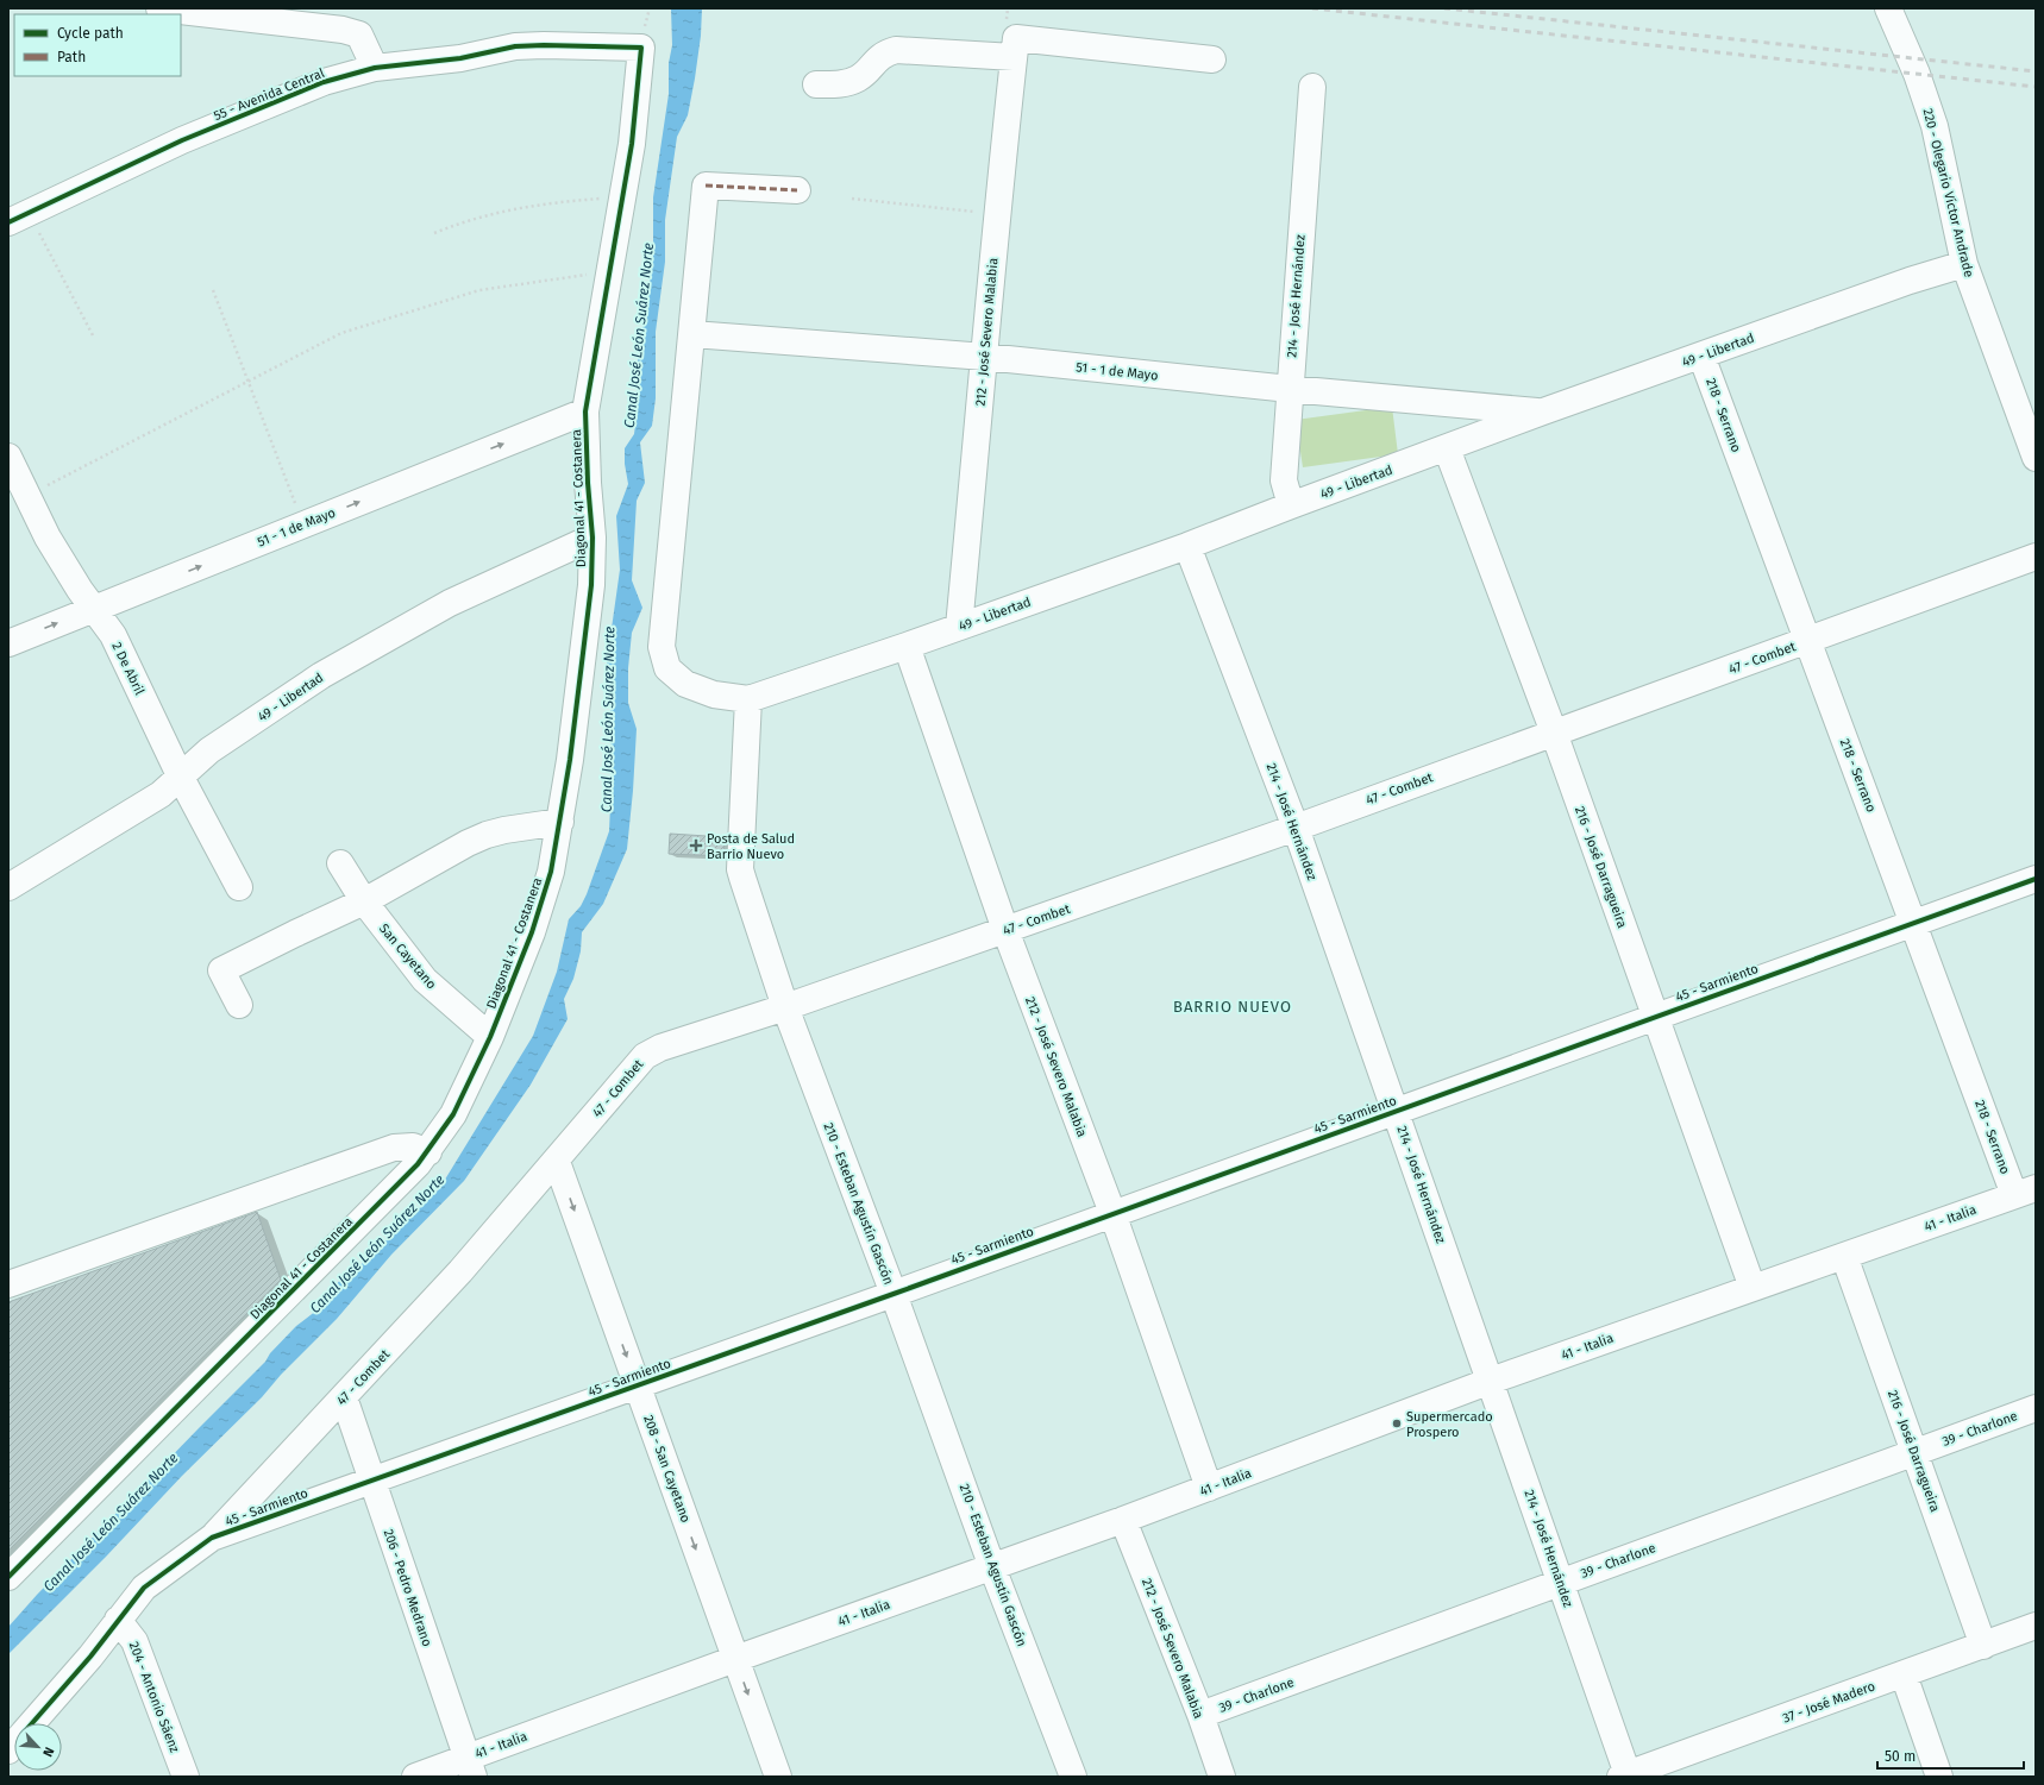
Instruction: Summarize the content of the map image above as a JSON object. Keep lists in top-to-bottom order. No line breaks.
{"streets":{"street":["55 - Avenida Central","220 - Olegario Víctor Andrade","214 - José Hernández","212 - José Severo Malabia","49 - Libertad","51 - 1 de Mayo","218 - Serrano","Diagonal 41 - Costanera","47 - Combet","2 De Abril","216 - José Darragueira","San Cayetano","45 - Sarmiento","210 - Esteban Agustín Gascón","41 - Italia","39 - Charlone","208 - San Cayetano","206 - Pedro Medrano","204 - Antonio Sáenz","37 - José Madero"]},"crossings":[["55 - Avenida Central","Diagonal 41 - Costanera"],["220 - Olegario Víctor Andrade","49 - Libertad"],["214 - José Hernández","49 - Libertad"],["214 - José Hernández","51 - 1 de Mayo"],["214 - José Hernández","47 - Combet"],["214 - José Hernández","45 - Sarmiento"],["214 - José Hernández","41 - Italia"],["214 - José Hernández","39 - Charlone"],["214 - José Hernández","37 - José Madero"],["212 - José Severo Malabia","49 - Libertad"],["212 - José Severo Malabia","51 - 1 de Mayo"],["212 - José Severo Malabia","47 - Combet"],["212 - José Severo Malabia","45 - Sarmiento"],["212 - José Severo Malabia","41 - Italia"],["212 - José Severo Malabia","39 - Charlone"],["49 - Libertad","51 - 1 de Mayo"],["49 - Libertad","218 - Serrano"],["49 - Libertad","Diagonal 41 - Costanera"],["49 - Libertad","2 De Abril"],["49 - Libertad","216 - José Darragueira"],["49 - Libertad","210 - Esteban Agustín Gascón"],["51 - 1 de Mayo","Diagonal 41 - Costanera"],["51 - 1 de Mayo","2 De Abril"],["218 - Serrano","47 - Combet"],["218 - Serrano","45 - Sarmiento"],["218 - Serrano","41 - Italia"],["Diagonal 41 - Costanera","San Cayetano"],["47 - Combet","216 - José Darragueira"],["47 - Combet","45 - Sarmiento"],["47 - Combet","210 - Esteban Agustín Gascón"],["47 - Combet","208 - San Cayetano"],["47 - Combet","206 - Pedro Medrano"],["216 - José Darragueira","45 - Sarmiento"],["216 - José Darragueira","41 - Italia"],["216 - José Darragueira","39 - Charlone"],["216 - José Darragueira","37 - José Madero"],["45 - Sarmiento","210 - Esteban Agustín Gascón"],["45 - Sarmiento","208 - San Cayetano"],["45 - Sarmiento","206 - Pedro Medrano"],["45 - Sarmiento","204 - Antonio Sáenz"],["210 - Esteban Agustín Gascón","41 - Italia"],["41 - Italia","208 - San Cayetano"],["41 - Italia","206 - Pedro Medrano"]],"one_way":["51 - 1 de Mayo","208 - San Cayetano"],"districts":["BARRIO NUEVO"],"water":["Canal José León Suárez Norte"],"places":{"health":["Posta de Salud Barrio Nuevo"],"other":["Supermercado Prospero"]},"legend":["Cycle path","Path"],"scale_bar":"50 m","north":"bottom right"}
